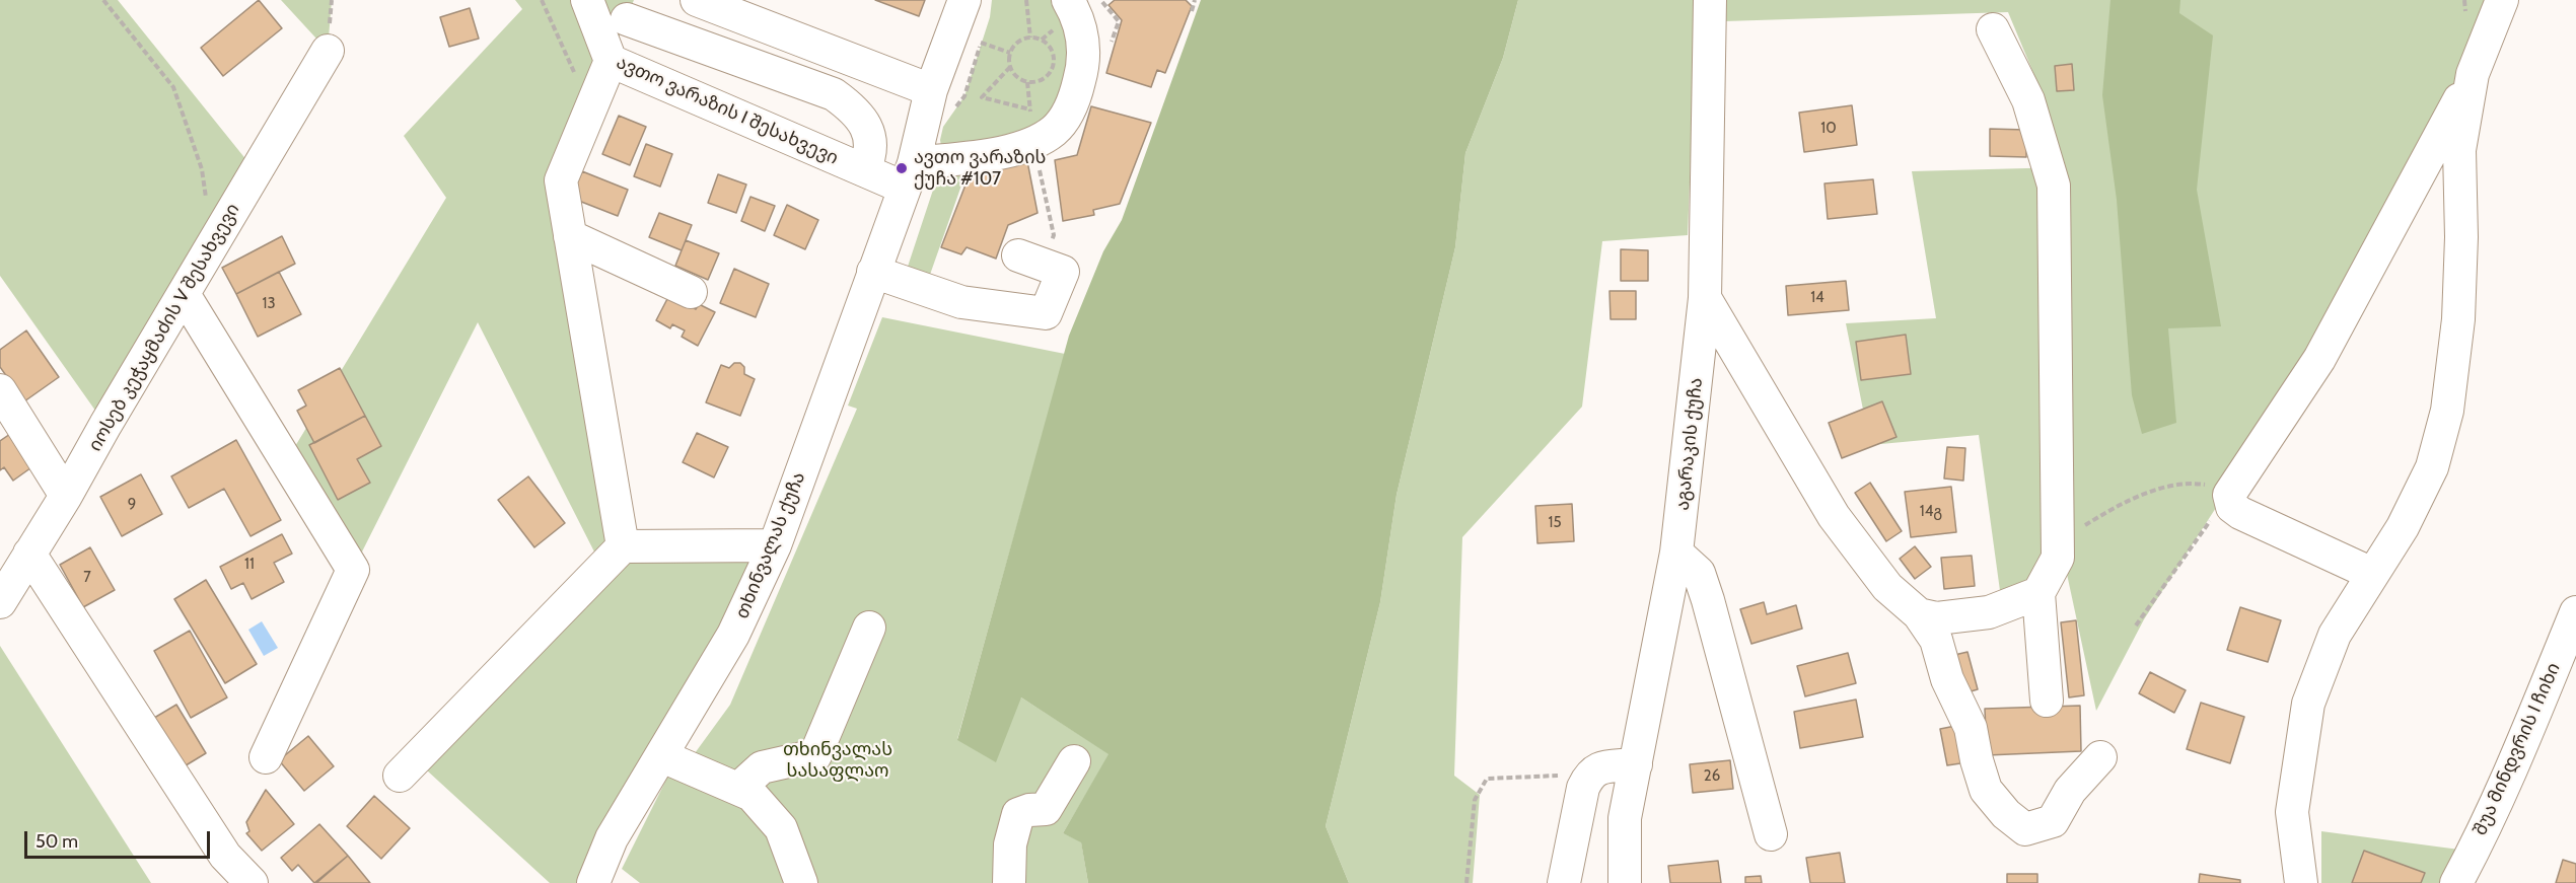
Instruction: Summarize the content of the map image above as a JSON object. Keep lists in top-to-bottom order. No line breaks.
{"streets":{"street":["ავთო ვარაზის I შესახვევი","იოსებ კეჭაყმაძის V შესახვევი","აგარაკის ქუჩა","თხინვალას ქუჩა","შუა მინდვრის I ჩიხი"]},"crossings":[["ავთო ვარაზის I შესახვევი","თხინვალას ქუჩა"]],"parks":["თხინვალას სასაფლაო"],"places":["ავთო ვარაზის ქუჩა #107"],"house_numbers":["10","14","13","9","14გ","15","11","7","26"],"scale_bar":"50 m"}
